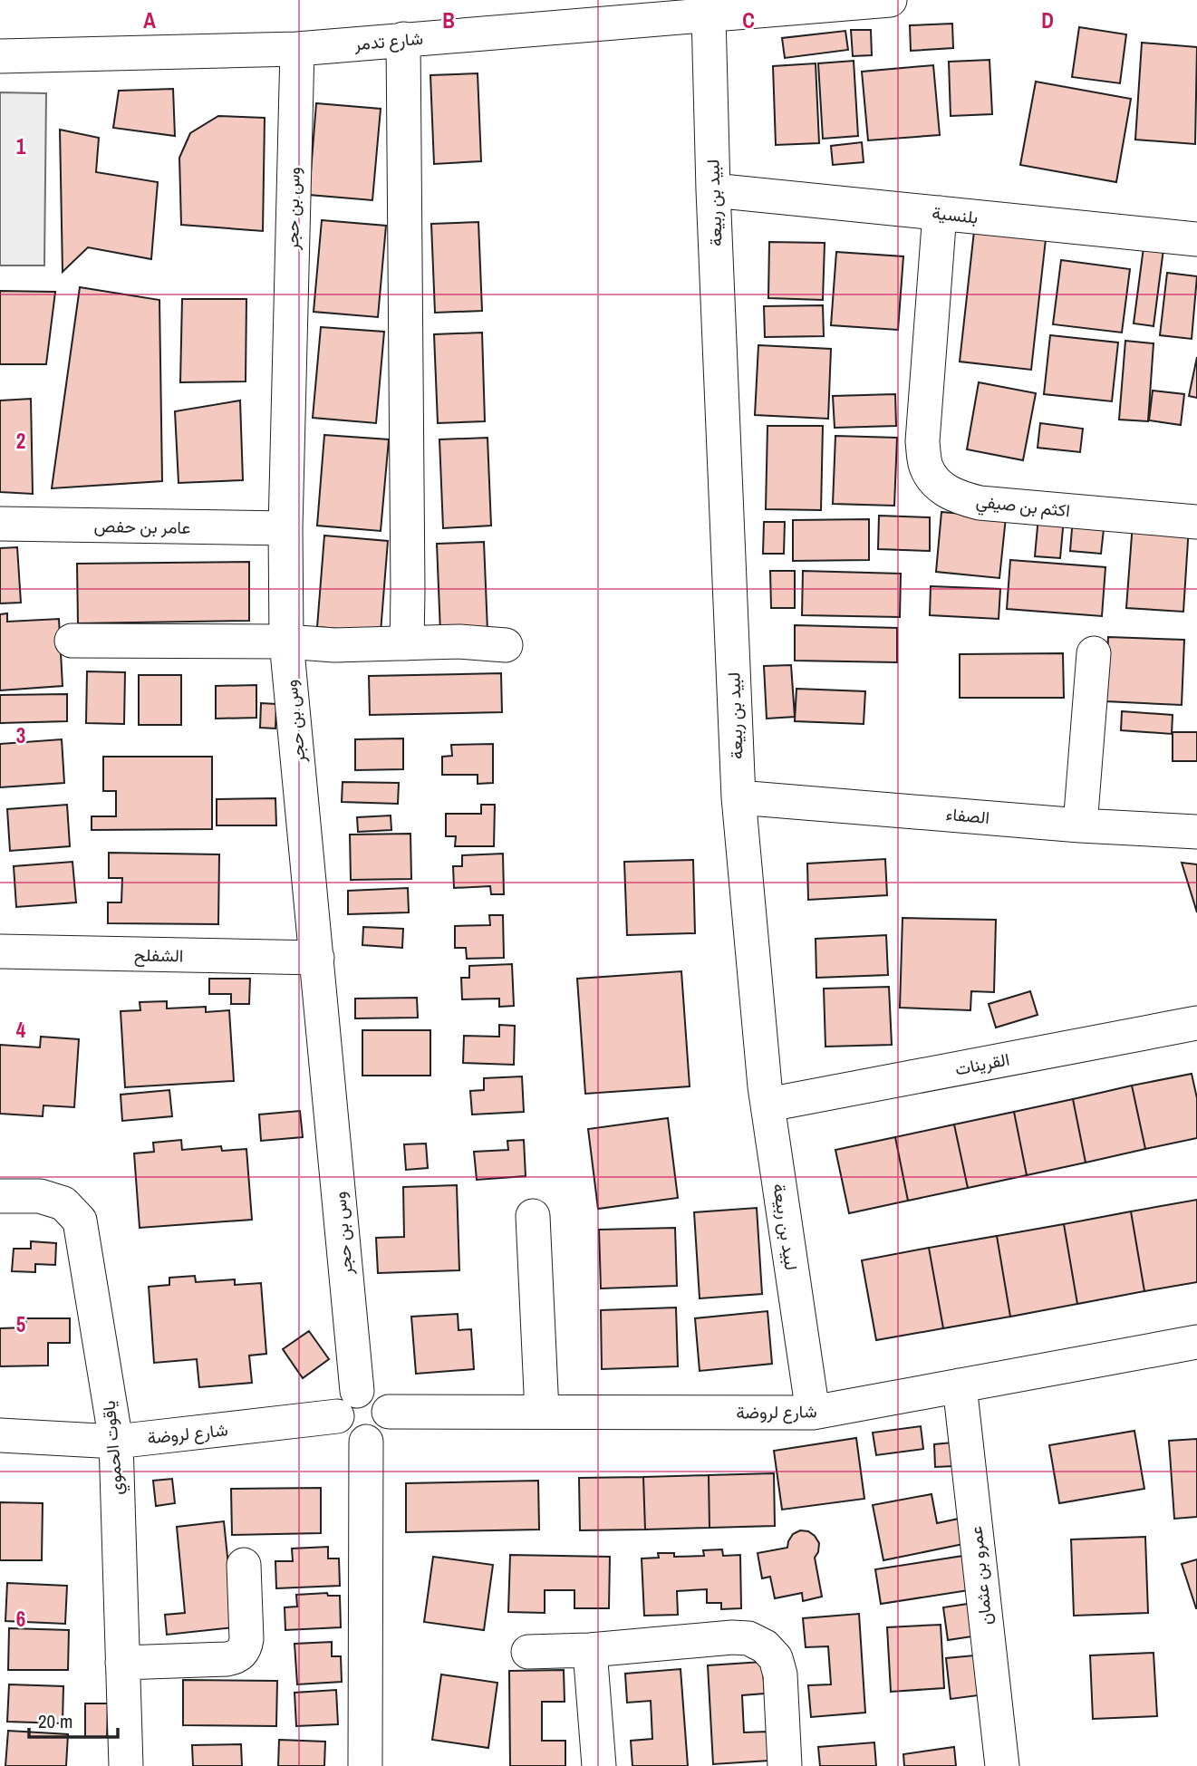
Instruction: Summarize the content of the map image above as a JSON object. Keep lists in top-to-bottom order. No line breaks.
{"streets":{"street":["شارع تدمر","لبيد بن ربيعة","وس بن حجر","بلنسية","اكثم بن صيفي","عامر بن حفص","الصفاء","الشفلح","القرينات","شارع لروضة","ياقوت الحموي","عمرو بن عثمان"]},"crossings":[["شارع تدمر","لبيد بن ربيعة"],["شارع تدمر","وس بن حجر"],["لبيد بن ربيعة","بلنسية"],["لبيد بن ربيعة","الصفاء"],["لبيد بن ربيعة","القرينات"],["لبيد بن ربيعة","شارع لروضة"],["وس بن حجر","عامر بن حفص"],["وس بن حجر","الشفلح"],["وس بن حجر","شارع لروضة"],["بلنسية","اكثم بن صيفي"],["شارع لروضة","ياقوت الحموي"],["شارع لروضة","عمرو بن عثمان"]],"scale_bar":"20 m","grid":{"columns":["A","B","C","D"],"rows":["1","2","3","4","5","6"]}}
